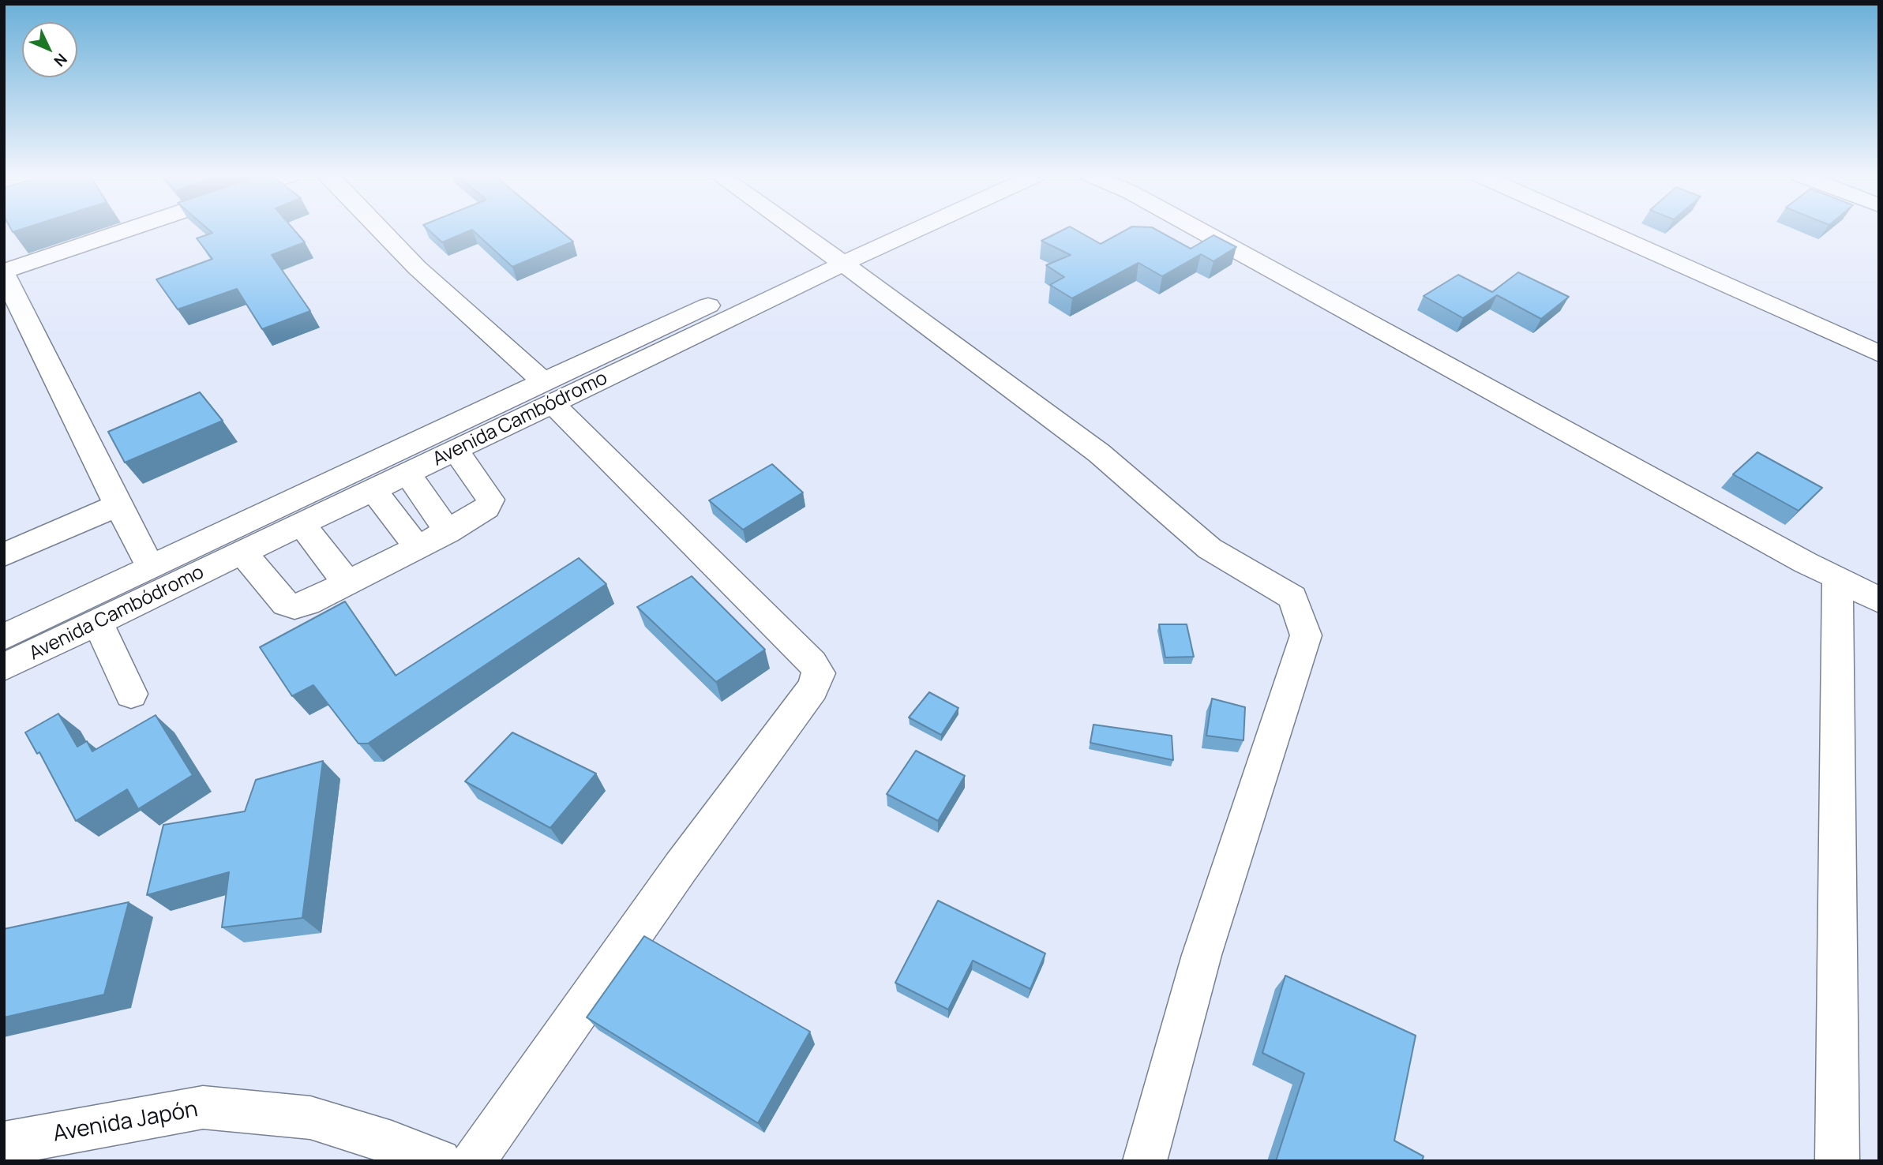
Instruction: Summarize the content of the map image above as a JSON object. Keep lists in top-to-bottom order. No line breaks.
{"streets":{"street":["Avenida Cambódromo","Avenida Japón"]},"north":"bottom right"}
